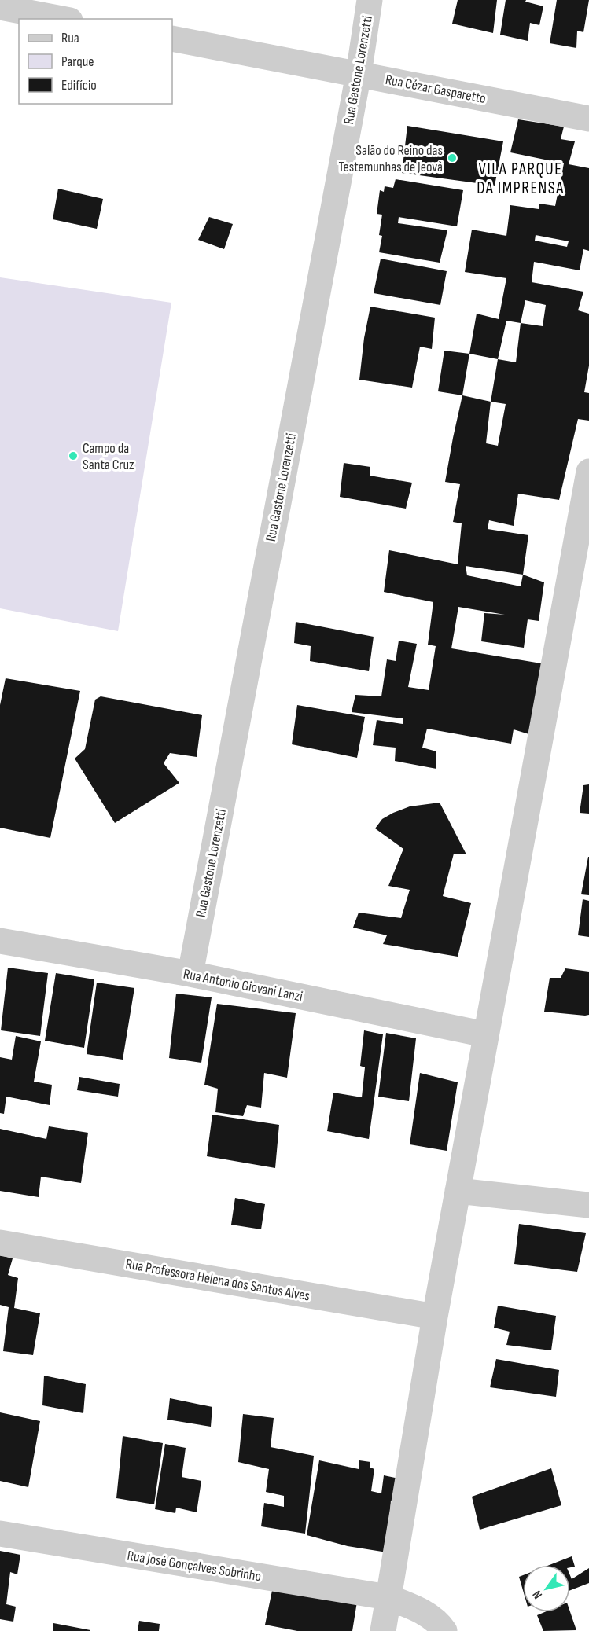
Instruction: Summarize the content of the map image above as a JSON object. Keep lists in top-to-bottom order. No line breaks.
{"streets":{"street":["Rua Gastone Lorenzetti","Rua Cézar Gasparetto","Rua Antonio Giovani Lanzi","Rua Professora Helena dos Santos Alves","Rua José Gonçalves Sobrinho"]},"crossings":[["Rua Gastone Lorenzetti","Rua Cézar Gasparetto"],["Rua Gastone Lorenzetti","Rua Antonio Giovani Lanzi"]],"districts":["VILA PARQUE DA IMPRENSA"],"places":["Salão do Reino das Testemunhas de Jeová","Campo da Santa Cruz"],"legend":["Rua","Parque","Edifício"],"north":"bottom left"}
